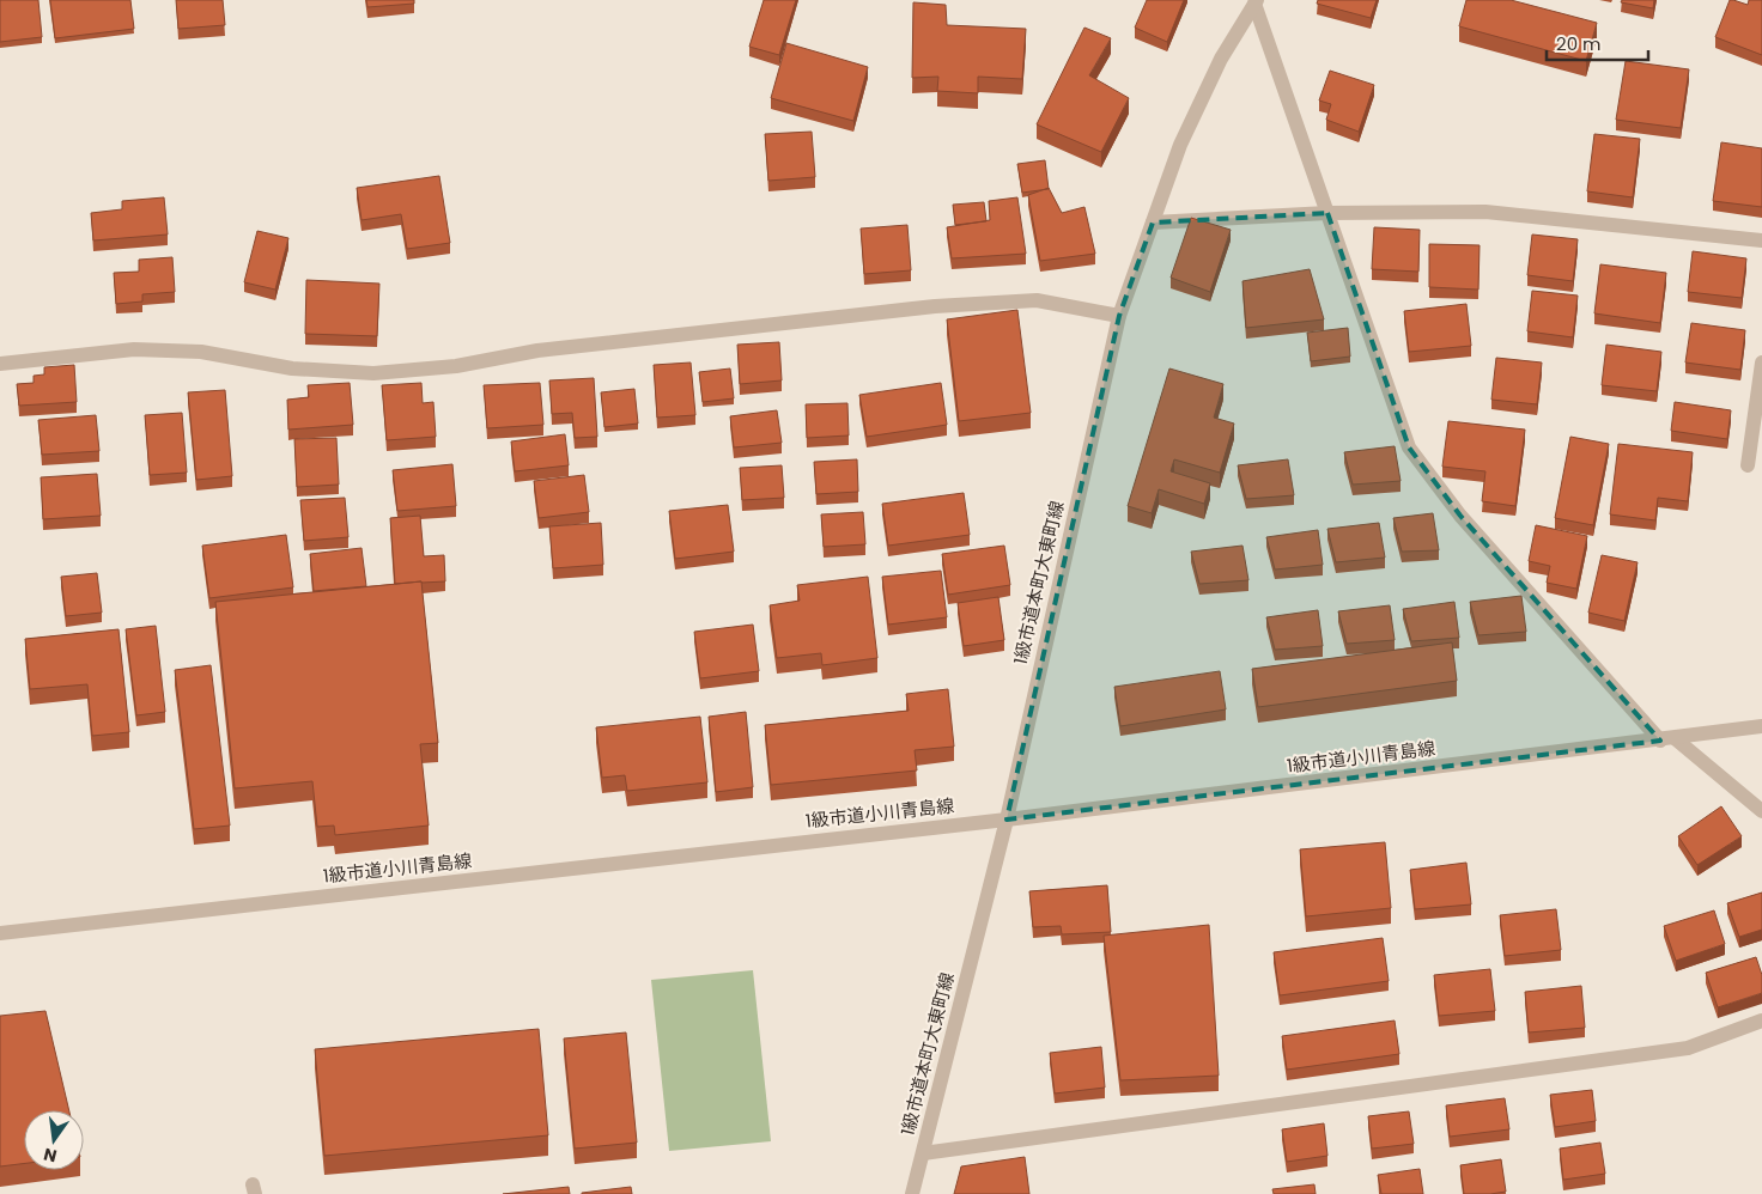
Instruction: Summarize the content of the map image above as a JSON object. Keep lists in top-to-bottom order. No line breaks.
{"streets":{"street":["1級市道本町大東町線","1級市道小川青島線"]},"crossings":[["1級市道本町大東町線","1級市道小川青島線"]],"scale_bar":"20 m","north":"bottom"}
